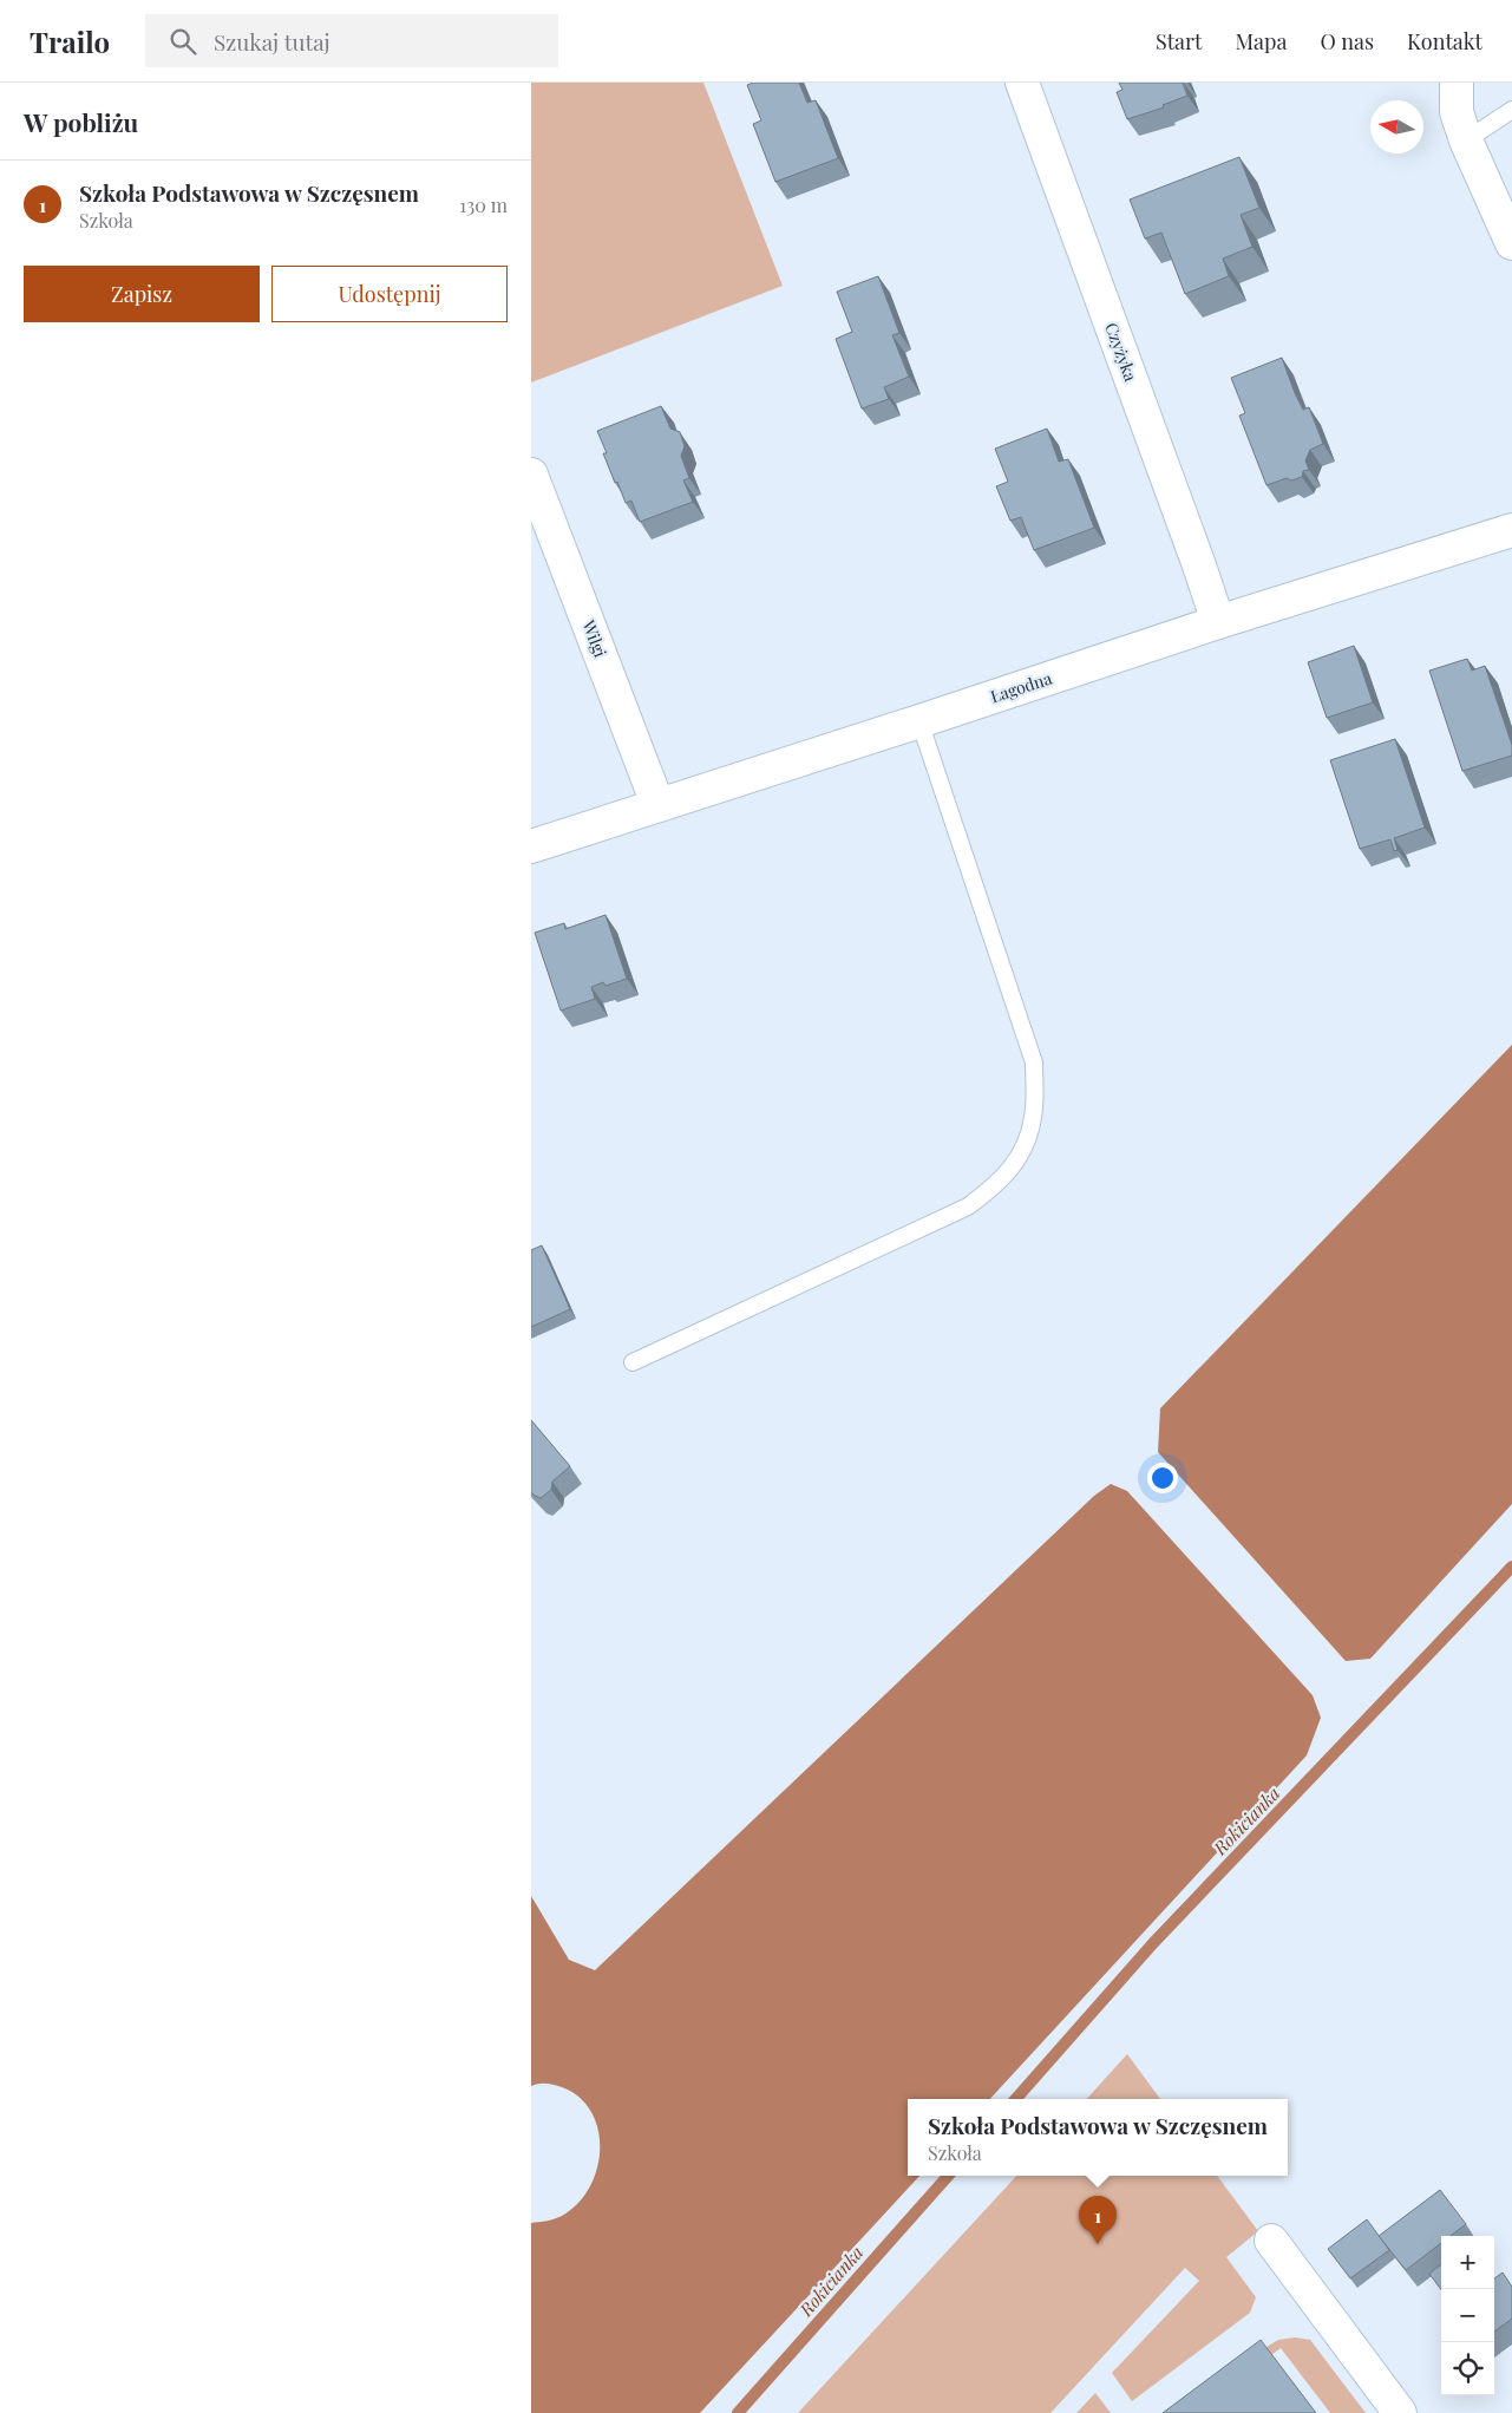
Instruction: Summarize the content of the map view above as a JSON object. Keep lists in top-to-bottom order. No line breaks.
{"streets":{"street":["Czyżyka","Wilgi","Łagodna"]},"crossings":[["Czyżyka","Łagodna"],["Wilgi","Łagodna"]],"water":["Rokicianka"],"north":"left","page":{"header":"Trailo","search":"Szukaj tutaj","nav":["Start","Mapa","O nas","Kontakt"],"heading":"W pobliżu","list":[{"mark":"1","name":"Szkoła Podstawowa w Szczęsnem","note":"Szkoła","value":"130 m"}],"buttons":["Zapisz","Udostępnij"],"popup":["Szkoła Podstawowa w Szczęsnem","Szkoła"],"pins":"1","map_buttons":["+","−"]}}
